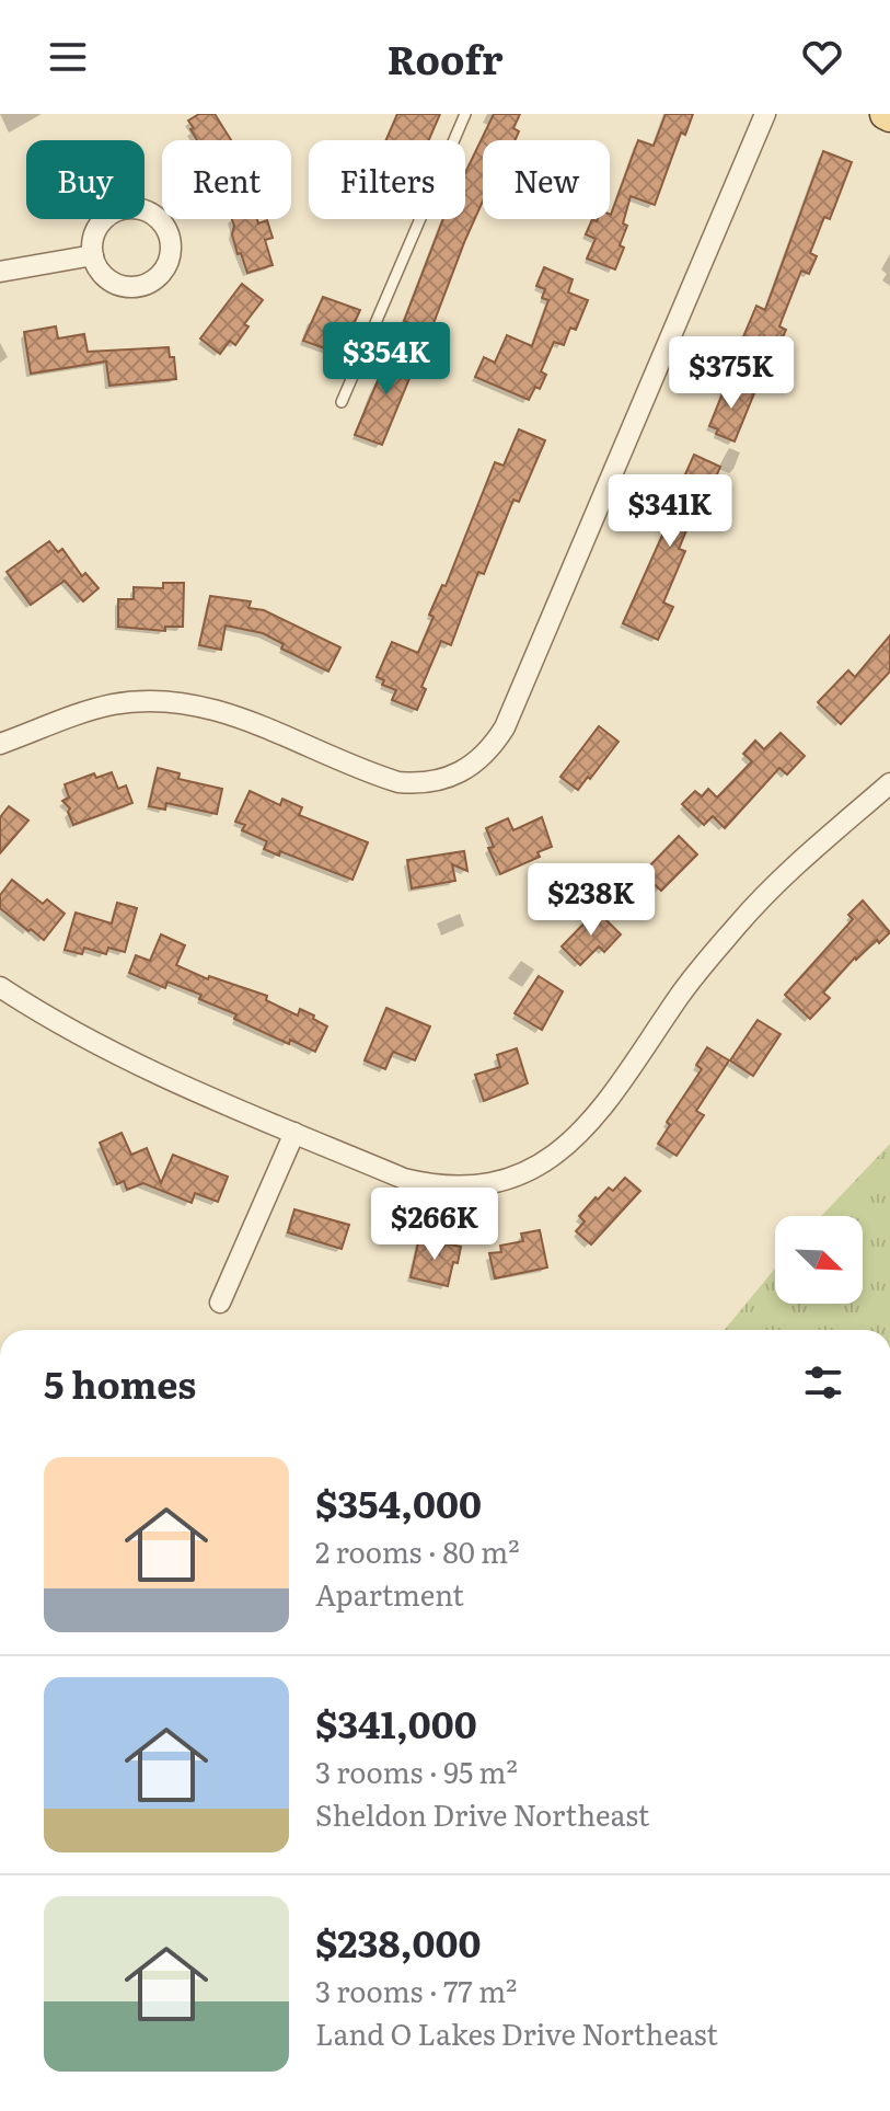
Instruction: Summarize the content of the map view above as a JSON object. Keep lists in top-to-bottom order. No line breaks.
{"north":"bottom right","page":{"header":"Roofr","chip":["Buy","Rent","Filters","New"],"price":["$354K","$375K","$341K","$238K","$266K"],"heading":"5 homes","list":[{"name":"$354,000","note":"2 rooms · 80 m² · Apartment"},{"name":"$341,000","note":"3 rooms · 95 m² · Sheldon Drive Northeast"},{"name":"$238,000","note":"3 rooms · 77 m² · Land O Lakes Drive Northeast"}]}}
